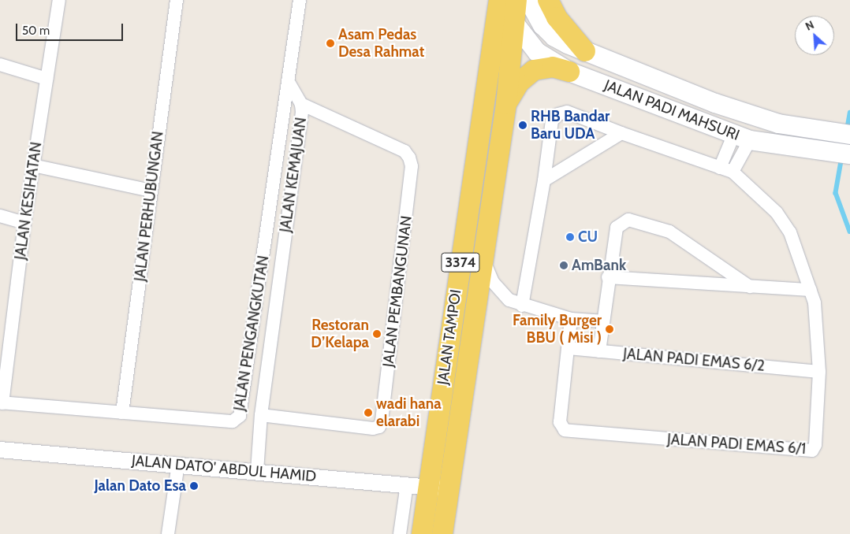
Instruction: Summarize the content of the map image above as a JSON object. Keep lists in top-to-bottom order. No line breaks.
{"streets":{"main road":["JALAN PADI MAHSURI","3374","JALAN TAMPOI"],"street":["JALAN KEMAJUAN","JALAN KESIHATAN","JALAN PERHUBUNGAN","JALAN PEMBANGUNAN","JALAN PENGANGKUTAN","JALAN PADI EMAS 6/2","JALAN PADI EMAS 6/1","JALAN DATO' ABDUL HAMID"]},"crossings":[["JALAN PADI MAHSURI","JALAN TAMPOI"],["JALAN KEMAJUAN","JALAN PEMBANGUNAN"],["JALAN KEMAJUAN","JALAN PENGANGKUTAN"],["JALAN KEMAJUAN","JALAN DATO' ABDUL HAMID"],["JALAN KESIHATAN","JALAN PENGANGKUTAN"],["JALAN PERHUBUNGAN","JALAN PENGANGKUTAN"],["JALAN TAMPOI","JALAN DATO' ABDUL HAMID"],["JALAN PADI EMAS 6/2","JALAN PADI EMAS 6/1"]],"places":["Asam Pedas Desa Rahmat","RHB Bandar Baru UDA","CU","AmBank","Family Burger BBU ( Misi )","Restoran D’Kelapa","wadi hana elarabi","Jalan Dato Esa"],"scale_bar":"50 m","north":"top left"}
